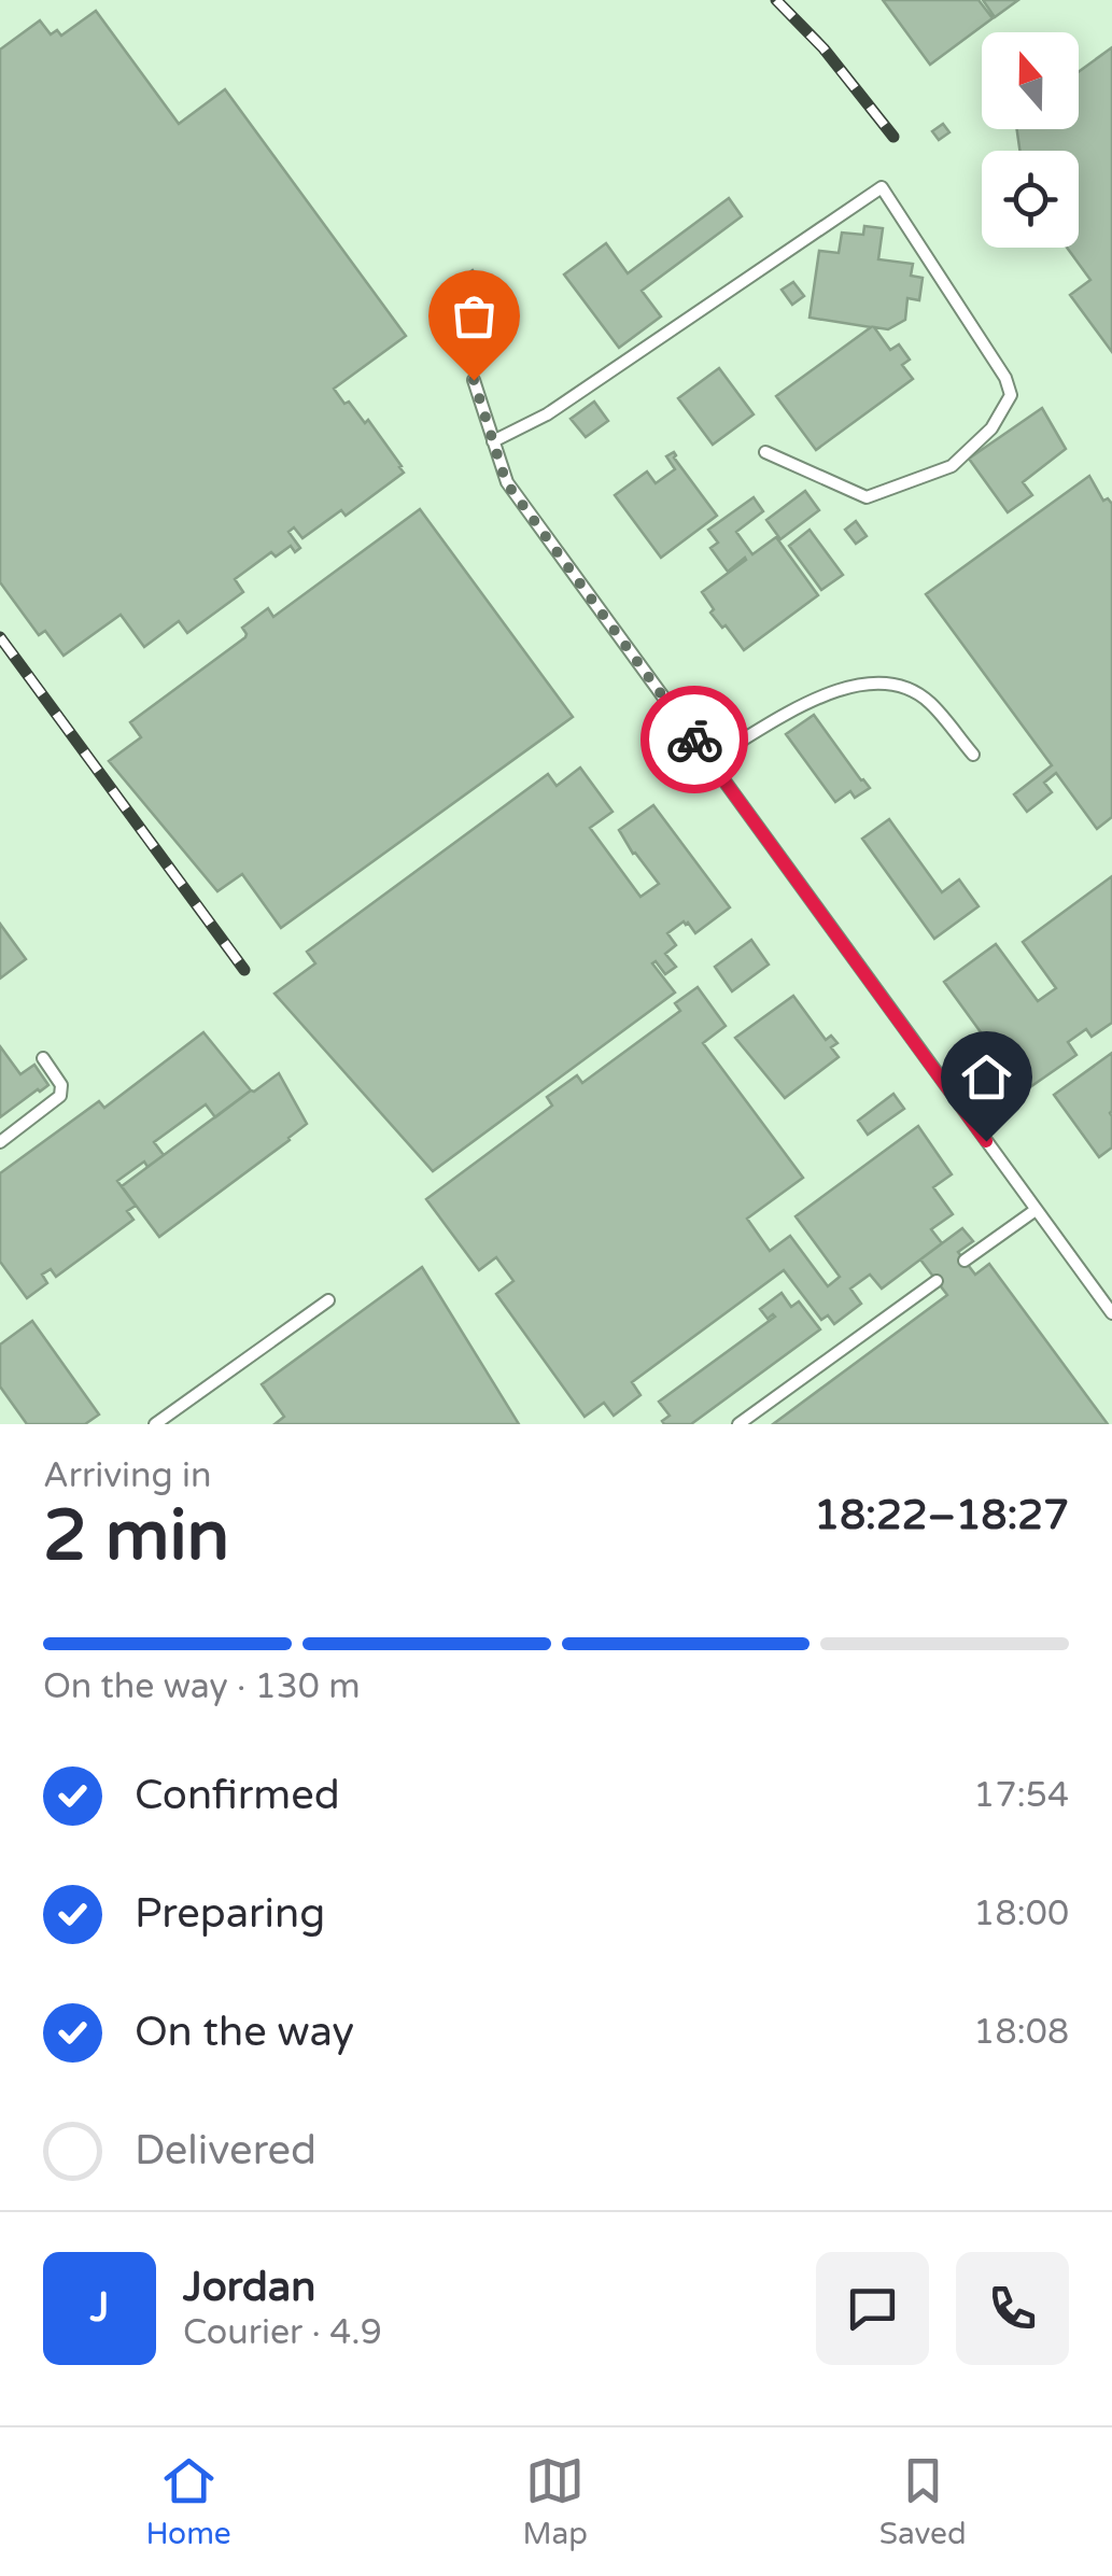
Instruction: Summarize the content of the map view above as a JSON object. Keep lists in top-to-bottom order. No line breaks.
{"north":"top","page":{"heading":["2 min","Arriving in","18:22–18:27"],"panel":["Jordan","Courier · 4.9"],"bar":"On the way · 130 m","list":[["Confirmed","17:54"],["Preparing","18:00"],["On the way","18:08"],"Delivered"],"round":"J","tabs":["Home","Map","Saved"]}}
